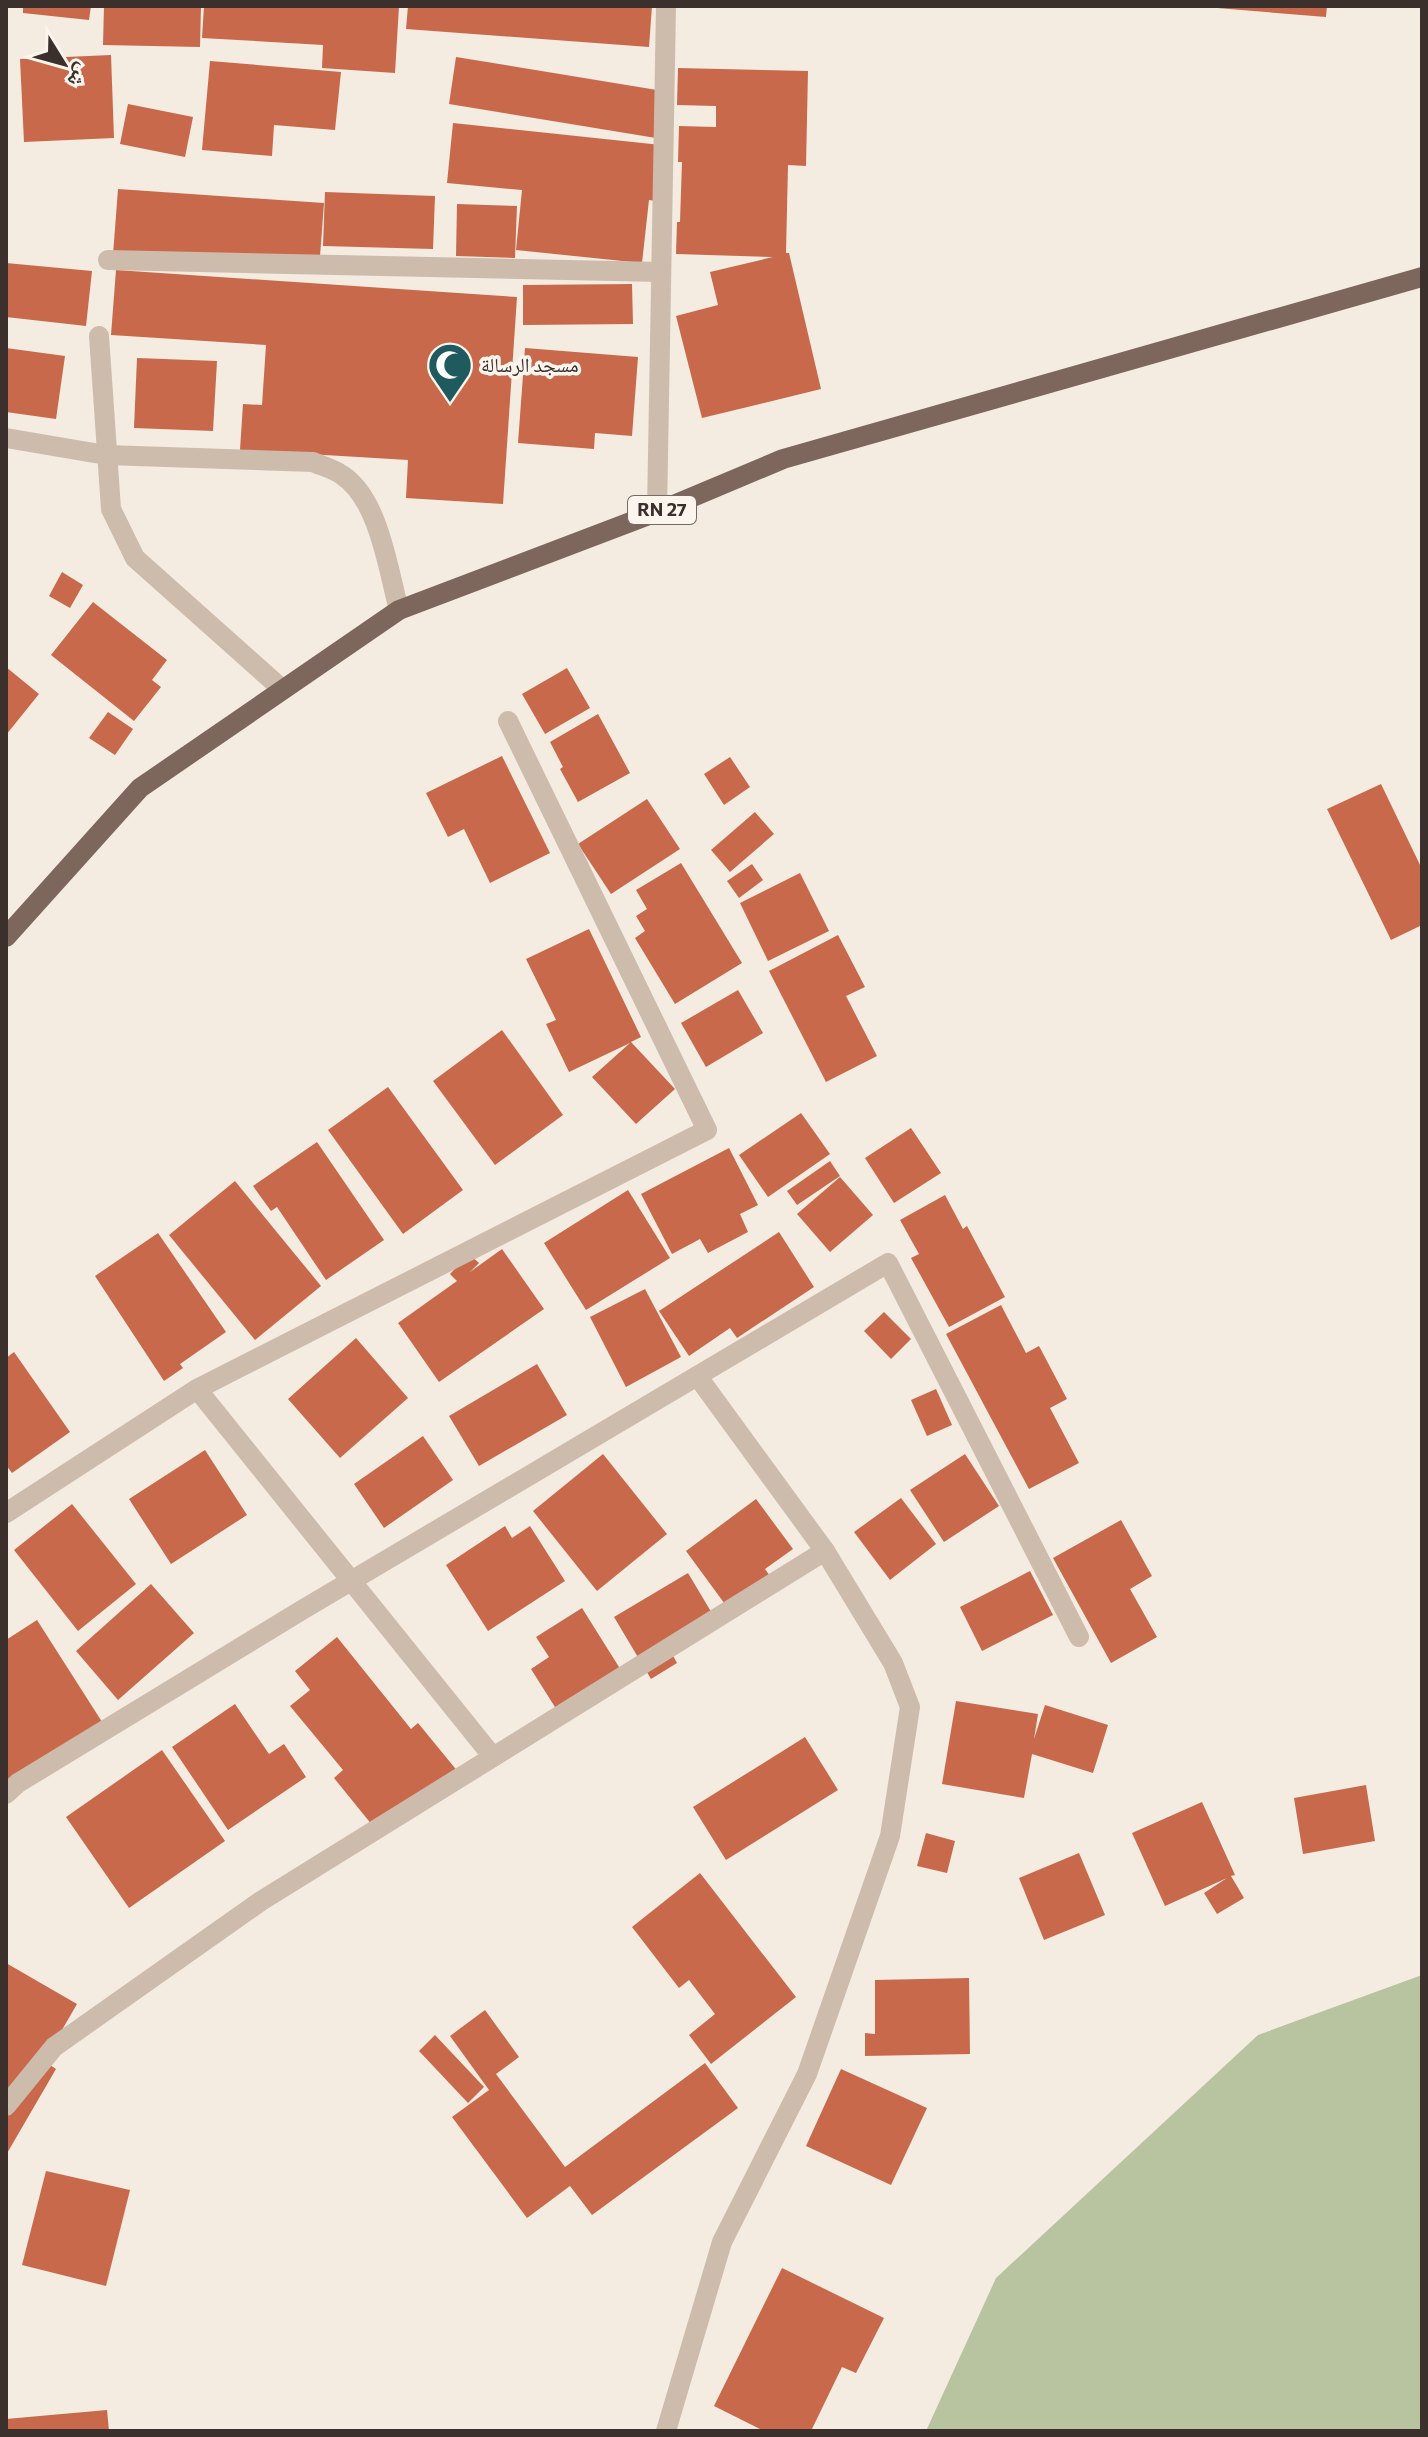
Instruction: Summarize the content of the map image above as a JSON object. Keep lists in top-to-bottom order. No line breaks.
{"streets":{"main road":["RN 27"]},"places":{"mosque":["مسجد الرسالة"]},"north":"bottom right"}
